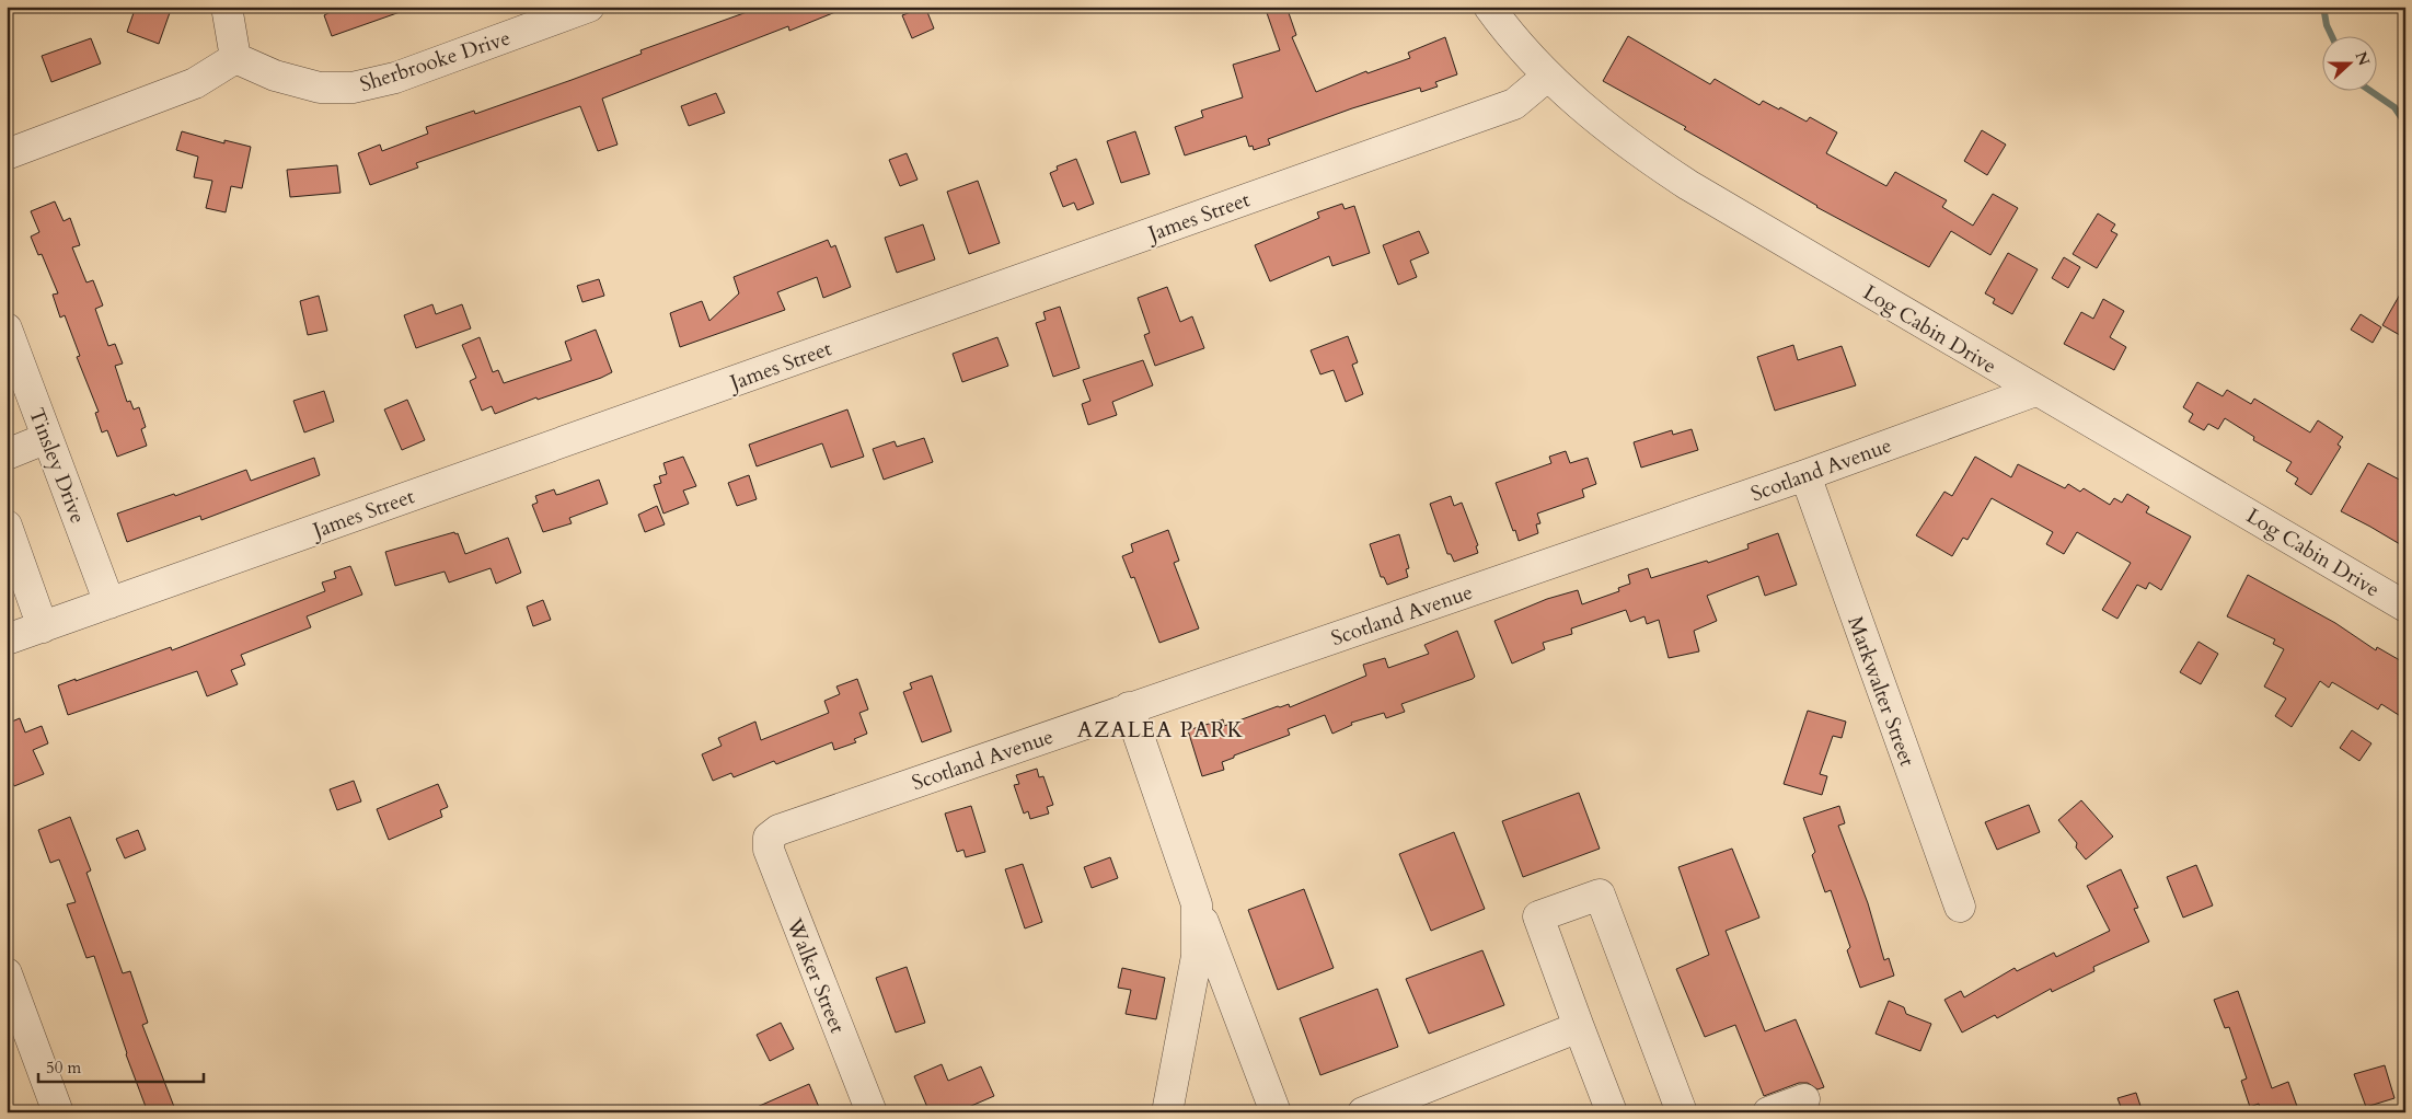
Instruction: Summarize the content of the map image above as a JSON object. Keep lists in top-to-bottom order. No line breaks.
{"streets":{"street":["Sherbrooke Drive","James Street","Log Cabin Drive","Tinsley Drive","Scotland Avenue","Markwalter Street","Walker Street"]},"crossings":[["James Street","Log Cabin Drive"],["James Street","Tinsley Drive"],["Log Cabin Drive","Scotland Avenue"],["Scotland Avenue","Markwalter Street"],["Scotland Avenue","Walker Street"]],"districts":["AZALEA PARK"],"scale_bar":"50 m","north":"right"}
